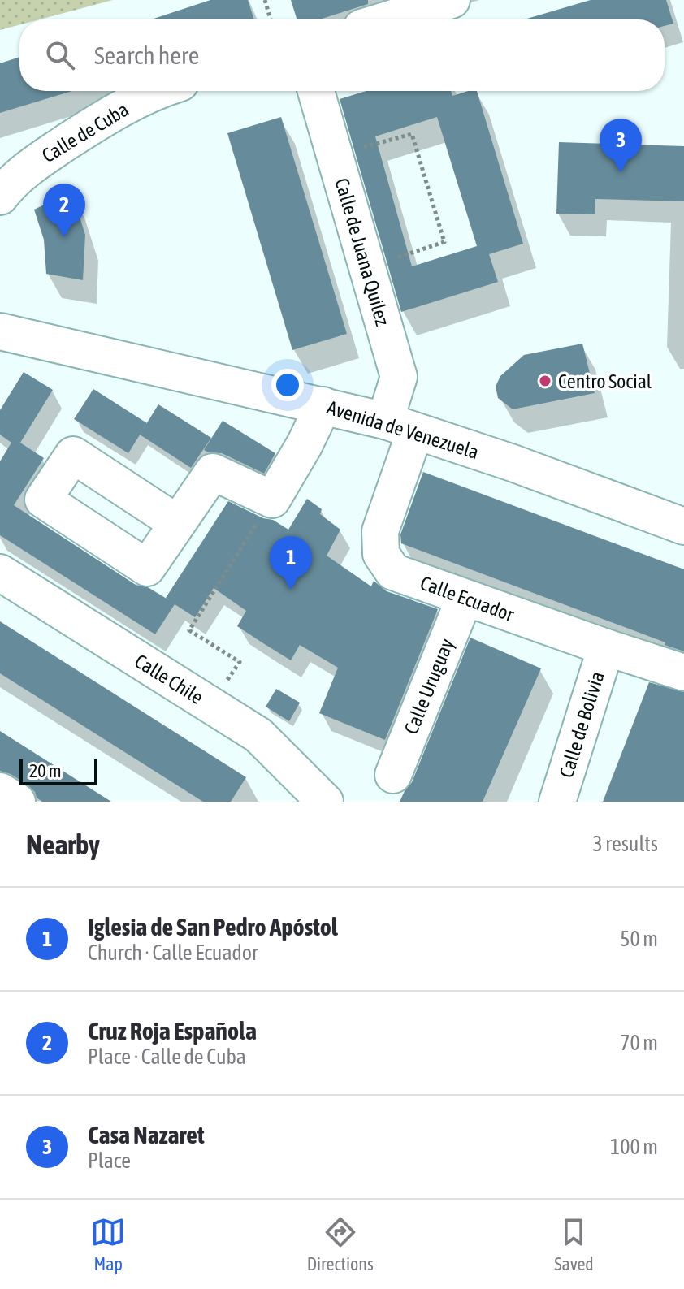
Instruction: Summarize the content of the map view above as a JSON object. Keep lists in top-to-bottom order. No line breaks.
{"streets":{"street":["Calle de Cuba","Calle de Juana Quilez","Avenida de Venezuela","Calle Ecuador","Calle Chile","Calle Uruguay","Calle de Bolivia"]},"crossings":[["Calle de Juana Quilez","Avenida de Venezuela"],["Calle de Juana Quilez","Calle Ecuador"],["Avenida de Venezuela","Calle Ecuador"],["Calle Ecuador","Calle Uruguay"],["Calle Ecuador","Calle de Bolivia"]],"places":["Centro Social"],"scale_bar":"20 m","page":{"search":"Search here","pins":["3","2","1"],"scale":"20 m","heading":["Nearby","3 results"],"list":[{"mark":"1","name":"Iglesia de San Pedro Apóstol","note":"Church · Calle Ecuador","value":"50 m"},{"mark":"2","name":"Cruz Roja Española","note":"Place · Calle de Cuba","value":"70 m"},{"mark":"3","name":"Casa Nazaret","note":"Place","value":"100 m"}],"nav":["Map","Directions","Saved"]}}
